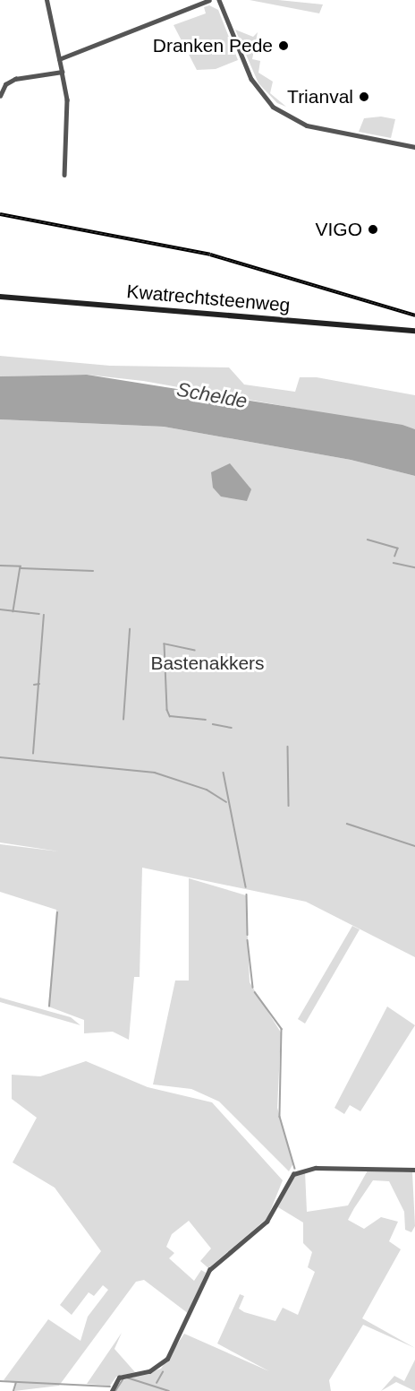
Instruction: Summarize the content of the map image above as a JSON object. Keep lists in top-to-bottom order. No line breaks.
{"streets":{"street":["Kwatrechtsteenweg"]},"water":["Schelde"],"parks":["Bastenakkers"],"places":["Dranken Pede","Trianval","VIGO"]}
